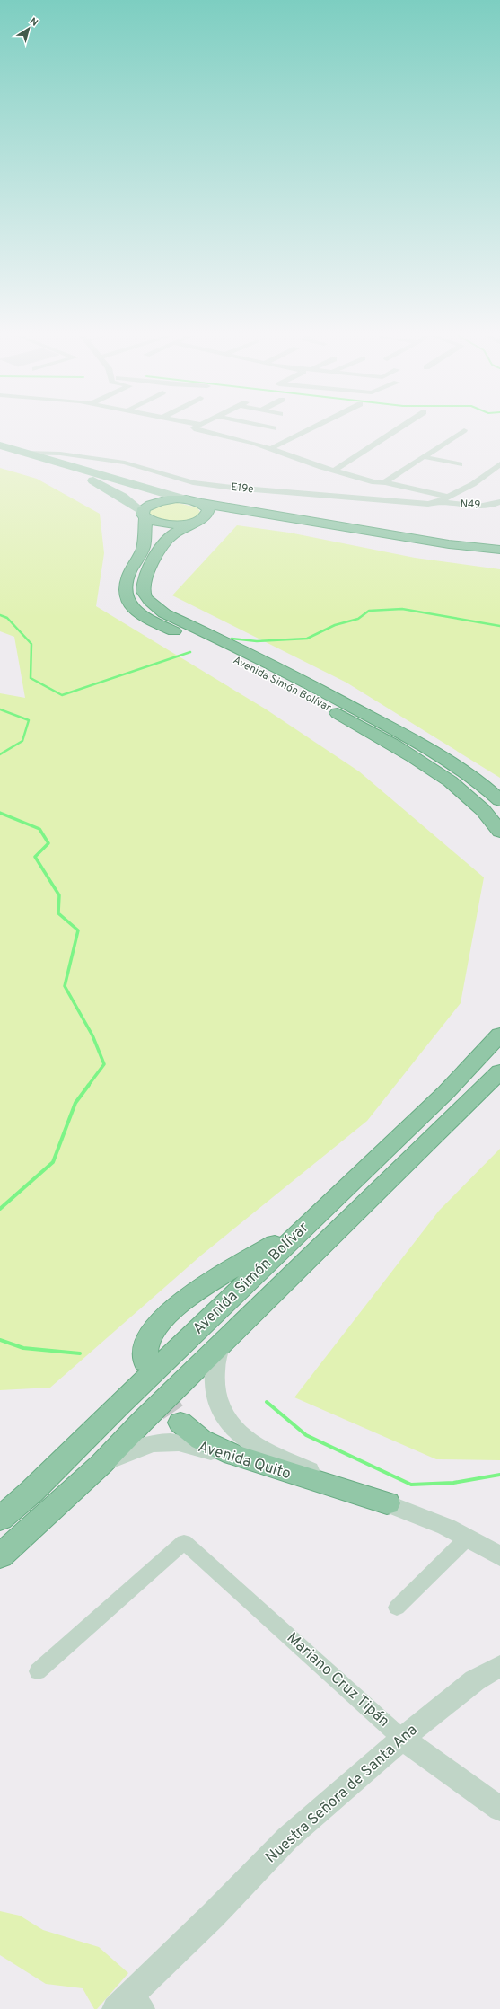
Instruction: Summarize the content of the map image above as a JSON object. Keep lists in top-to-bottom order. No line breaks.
{"streets":{"highway":["Avenida Simón Bolívar"],"street":["E19e","N49","Avenida Quito","Mariano Cruz Tipán","Nuestra Señora de Santa Ana"]},"crossings":[["E19e","N49"],["Avenida Simón Bolívar","Avenida Quito"],["Mariano Cruz Tipán","Nuestra Señora de Santa Ana"]],"north":"top right"}
